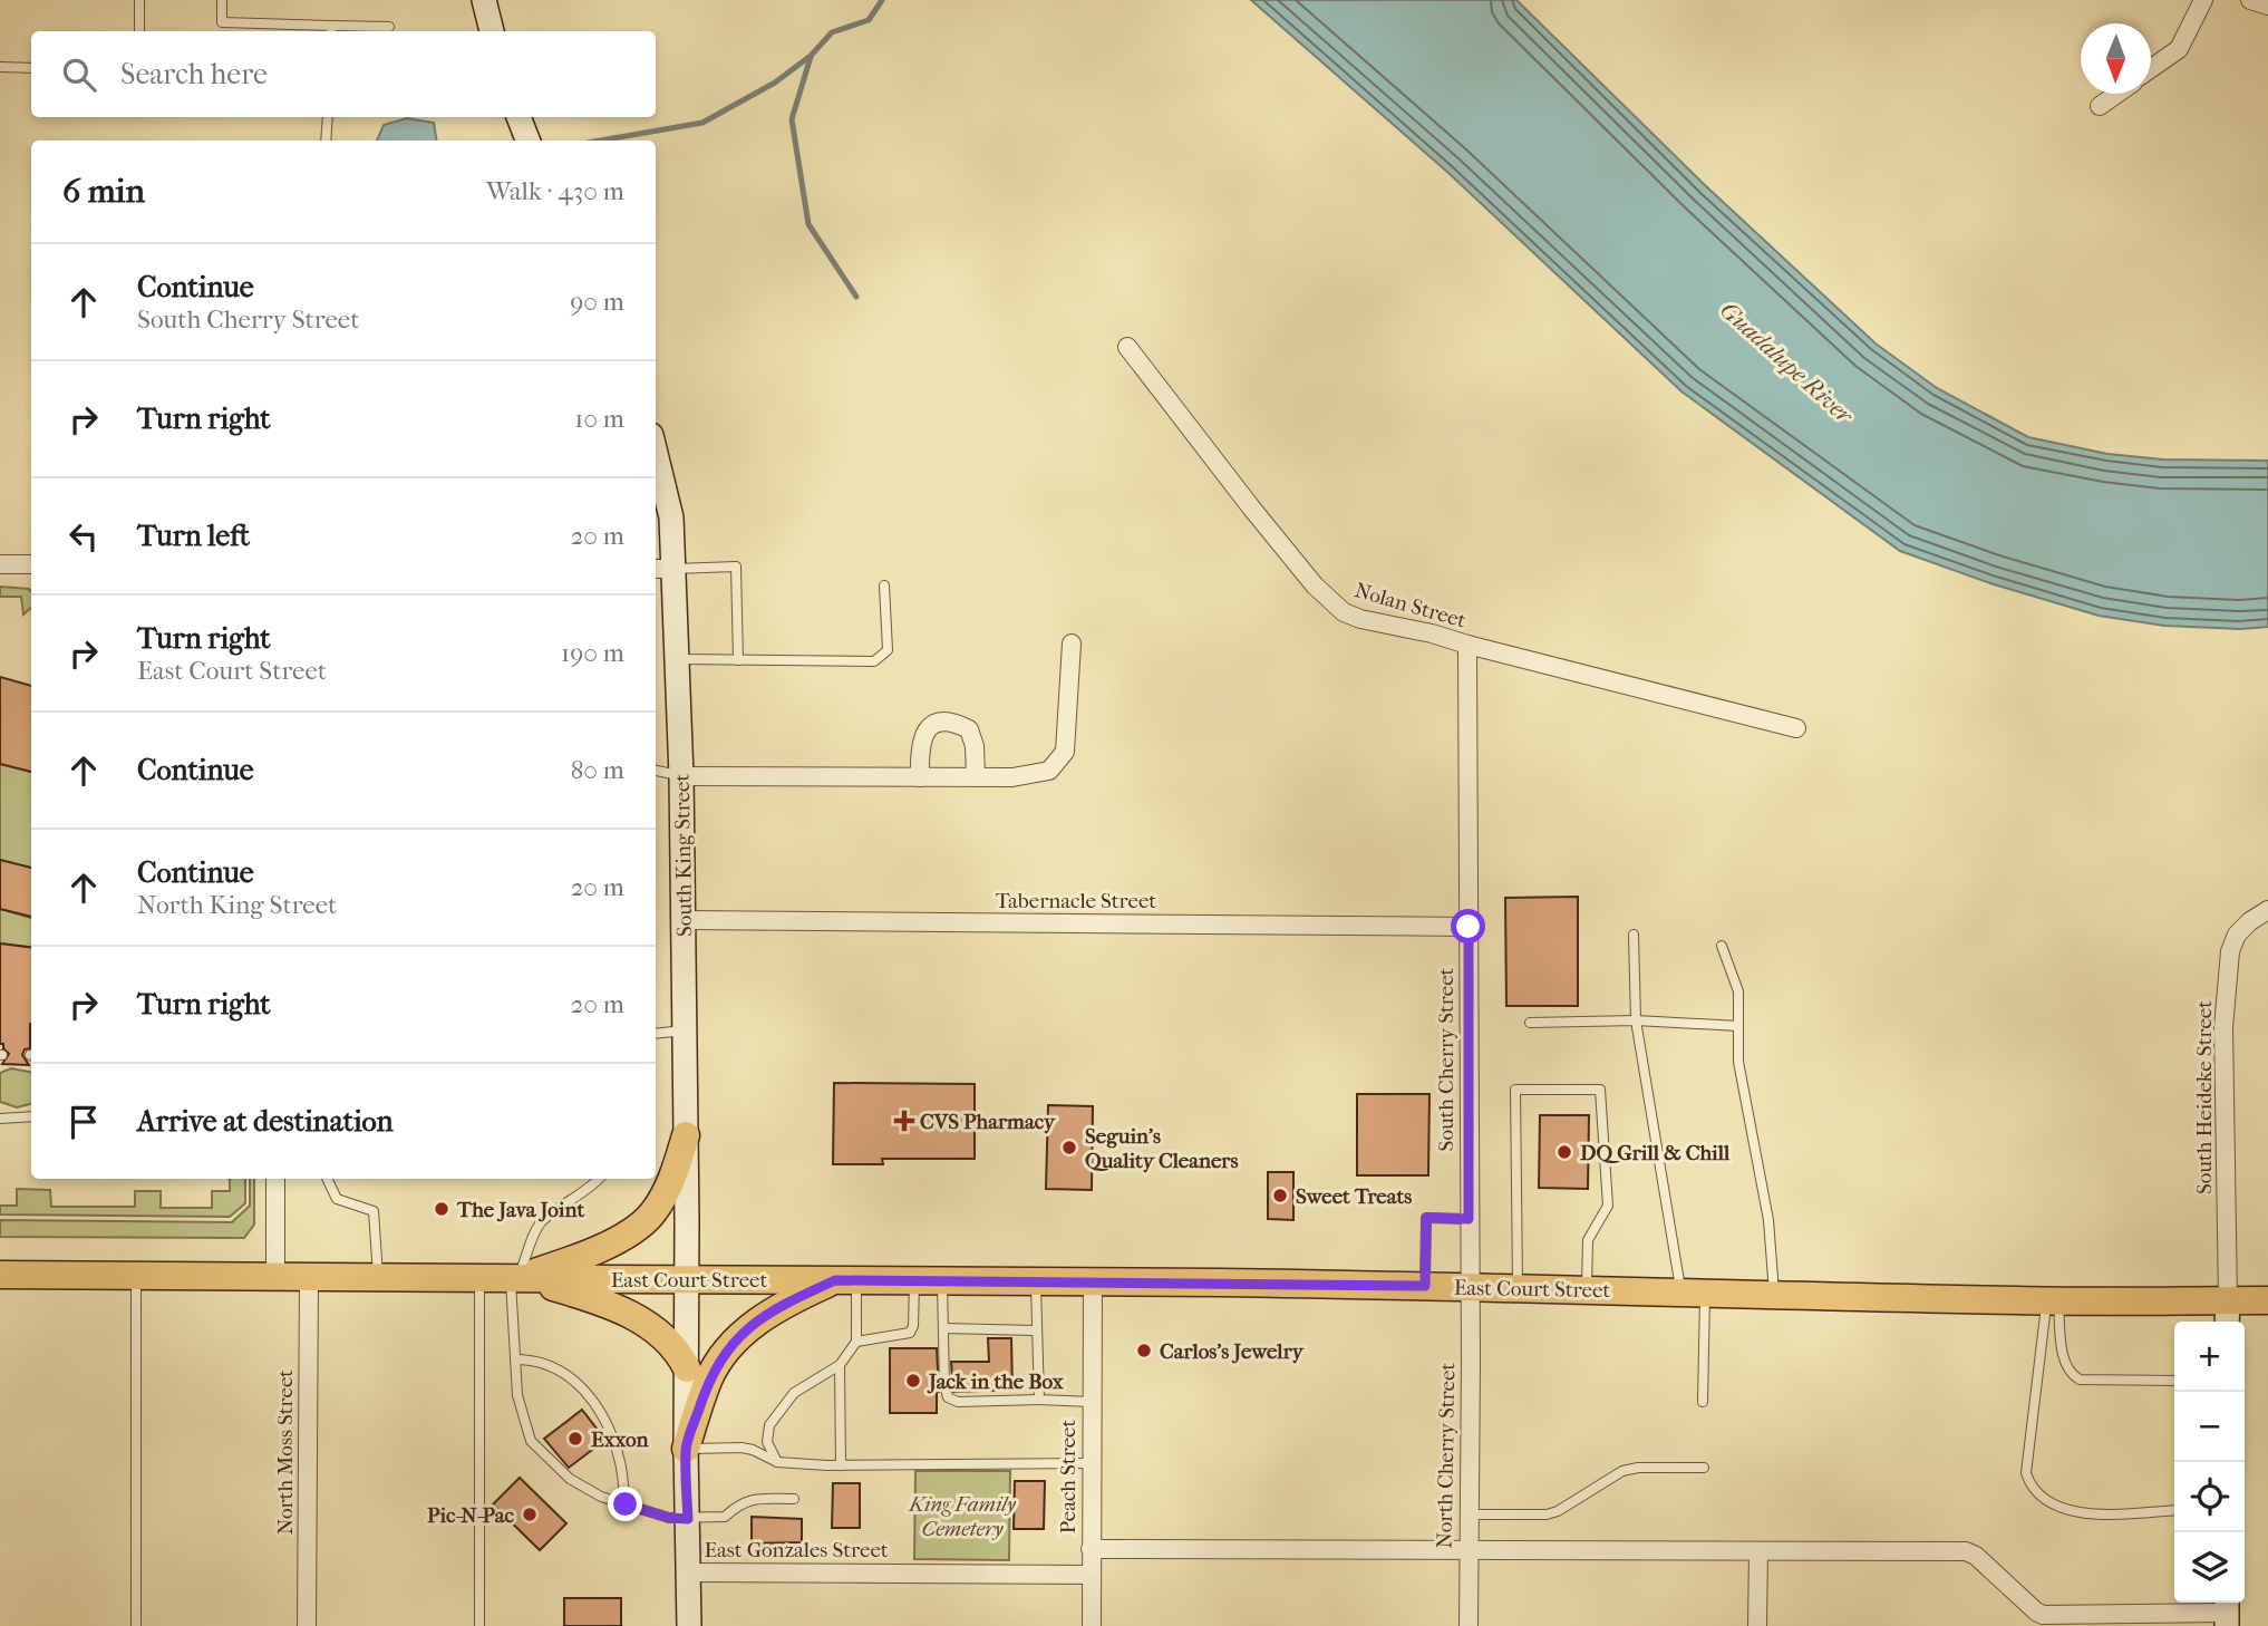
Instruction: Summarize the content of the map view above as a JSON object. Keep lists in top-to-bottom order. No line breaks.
{"streets":{"main road":["South King Street","East Court Street"],"street":["Nolan Street","Tabernacle Street","South Cherry Street","South Heideke Street","North Moss Street","North Cherry Street","Peach Street","East Gonzales Street"]},"crossings":[["Nolan Street","South Cherry Street"],["South King Street","Tabernacle Street"],["South King Street","East Court Street"],["South King Street","East Gonzales Street"],["Tabernacle Street","South Cherry Street"],["South Cherry Street","East Court Street"],["South Cherry Street","North Cherry Street"],["South Heideke Street","East Court Street"],["East Court Street","North Moss Street"],["East Court Street","North Cherry Street"],["East Court Street","Peach Street"],["Peach Street","East Gonzales Street"]],"water":["Guadalupe River"],"parks":["King Family Cemetery"],"places":{"health":["CVS Pharmacy"],"other":["Seguin's Quality Cleaners","DQ Grill & Chill","Sweet Treats","The Java Joint","Carlos's Jewelry","Jack in the Box","Exxon","Pic-N-Pac"]},"north":"bottom","page":{"search":"Search here","heading":["6 min","Walk · 430 m"],"list":[["Continue","South Cherry Street","90 m"],["Turn right","10 m"],["Turn left","20 m"],["Turn right","East Court Street","190 m"],["Continue","80 m"],["Continue","North King Street","20 m"],["Turn right","20 m"],"Arrive at destination"],"map_buttons":["+","−"]}}
